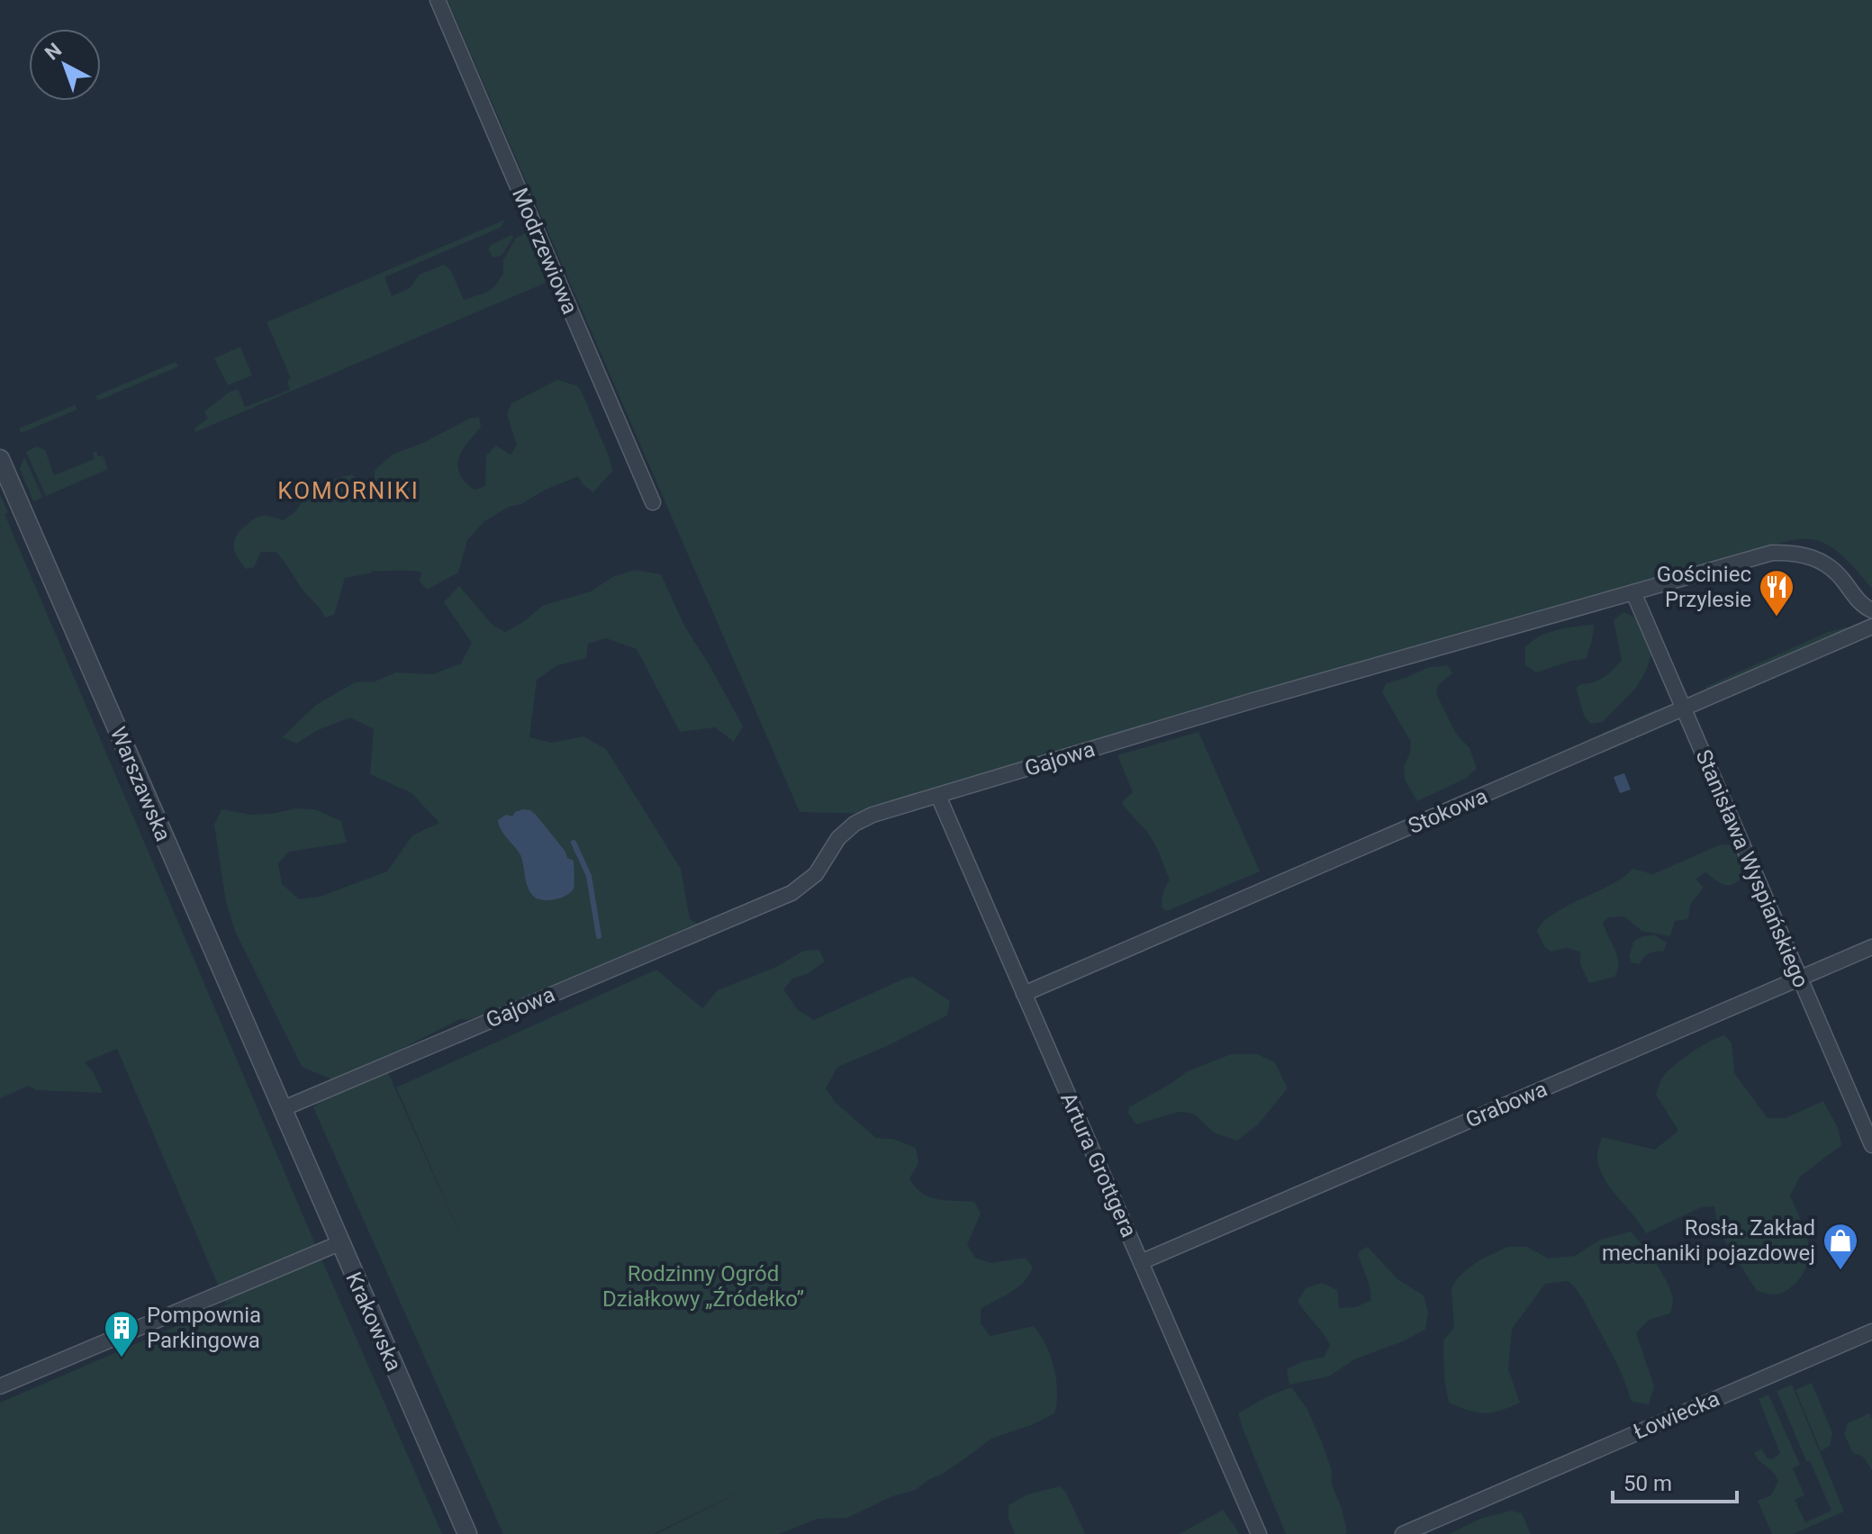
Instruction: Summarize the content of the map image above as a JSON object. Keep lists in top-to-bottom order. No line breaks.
{"streets":{"street":["Modrzewiowa","Gajowa","Warszawska","Stokowa","Stanisława Wyspiańskiego","Grabowa","Artura Grottgera","Krakowska","Łowiecka"]},"crossings":[["Gajowa","Warszawska"],["Gajowa","Stanisława Wyspiańskiego"],["Gajowa","Artura Grottgera"],["Gajowa","Krakowska"],["Warszawska","Krakowska"],["Stokowa","Stanisława Wyspiańskiego"],["Stokowa","Artura Grottgera"],["Stanisława Wyspiańskiego","Grabowa"],["Grabowa","Artura Grottgera"]],"districts":["KOMORNIKI"],"parks":["Rodzinny Ogród Działkowy „Źródełko”"],"places":{"restaurant":["Gościniec Przylesie"],"shop":["Rosła. Zakład mechaniki pojazdowej"],"building":["Pompownia Parkingowa"]},"scale_bar":"50 m","north":"top left"}
